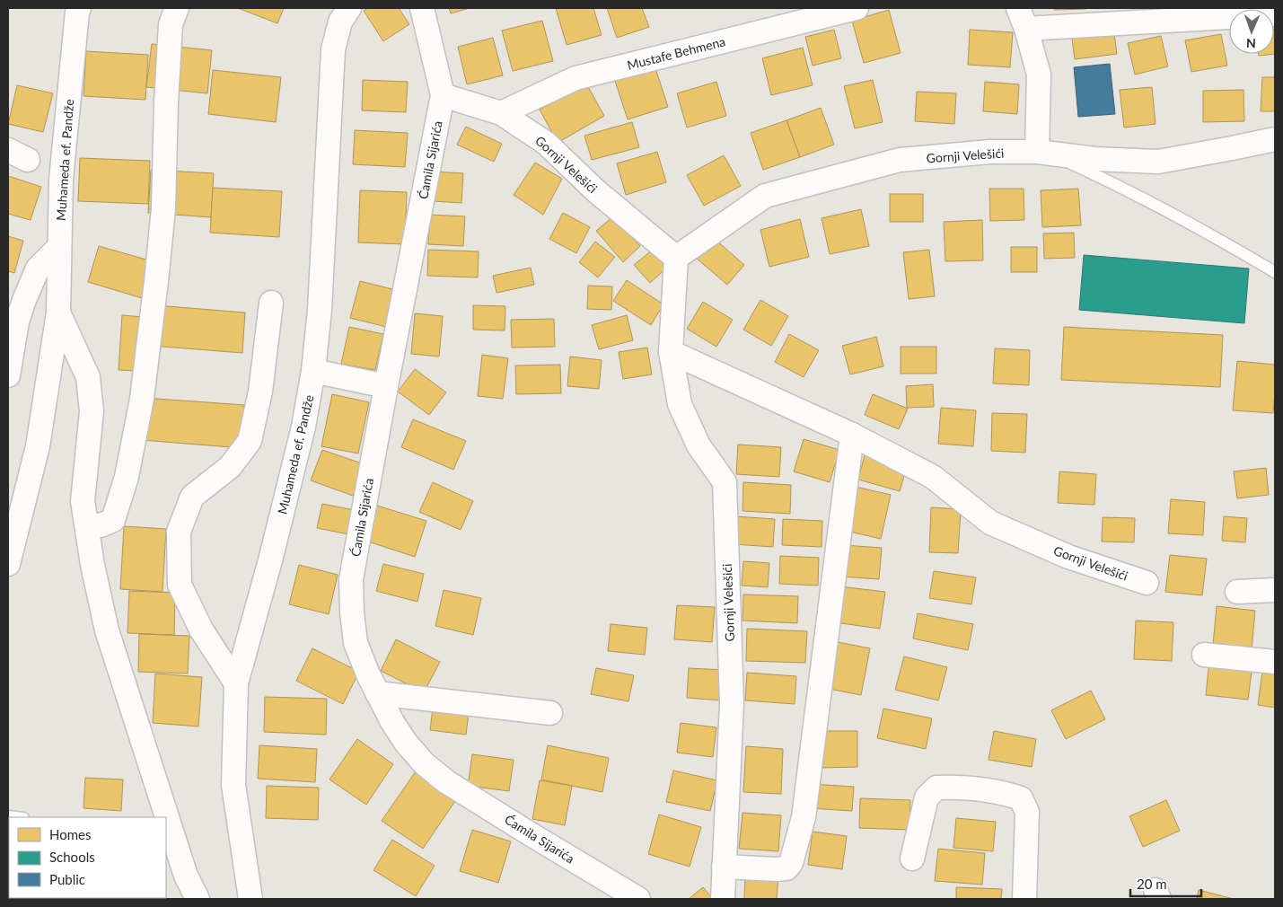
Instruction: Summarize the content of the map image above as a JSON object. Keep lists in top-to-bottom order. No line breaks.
{"streets":{"street":["Mustafe Behmena","Gornji Velešići","Muhameda ef. Pandže","Ćamila Sijarića"]},"crossings":[["Mustafe Behmena","Gornji Velešići"],["Gornji Velešići","Ćamila Sijarića"]],"legend":["Homes","Schools","Public"],"scale_bar":"20 m","north":"bottom"}
